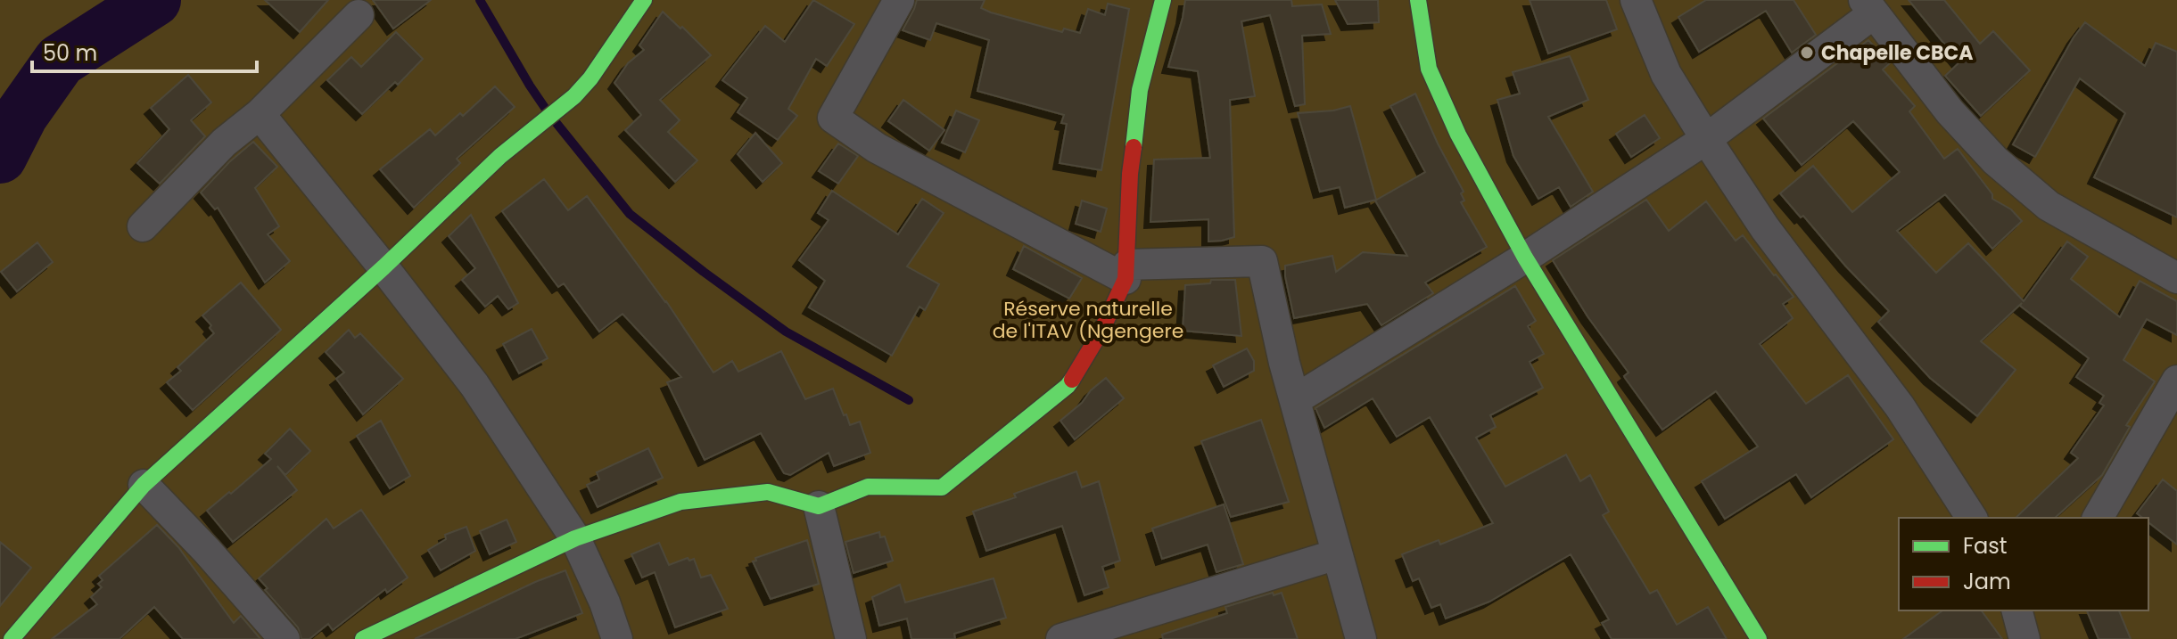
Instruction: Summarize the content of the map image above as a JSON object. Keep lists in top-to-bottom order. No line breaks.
{"parks":["Réserve naturelle de l'ITAV (Ngengere"],"places":["Chapelle CBCA"],"legend":["Fast","Jam"],"scale_bar":"50 m"}
